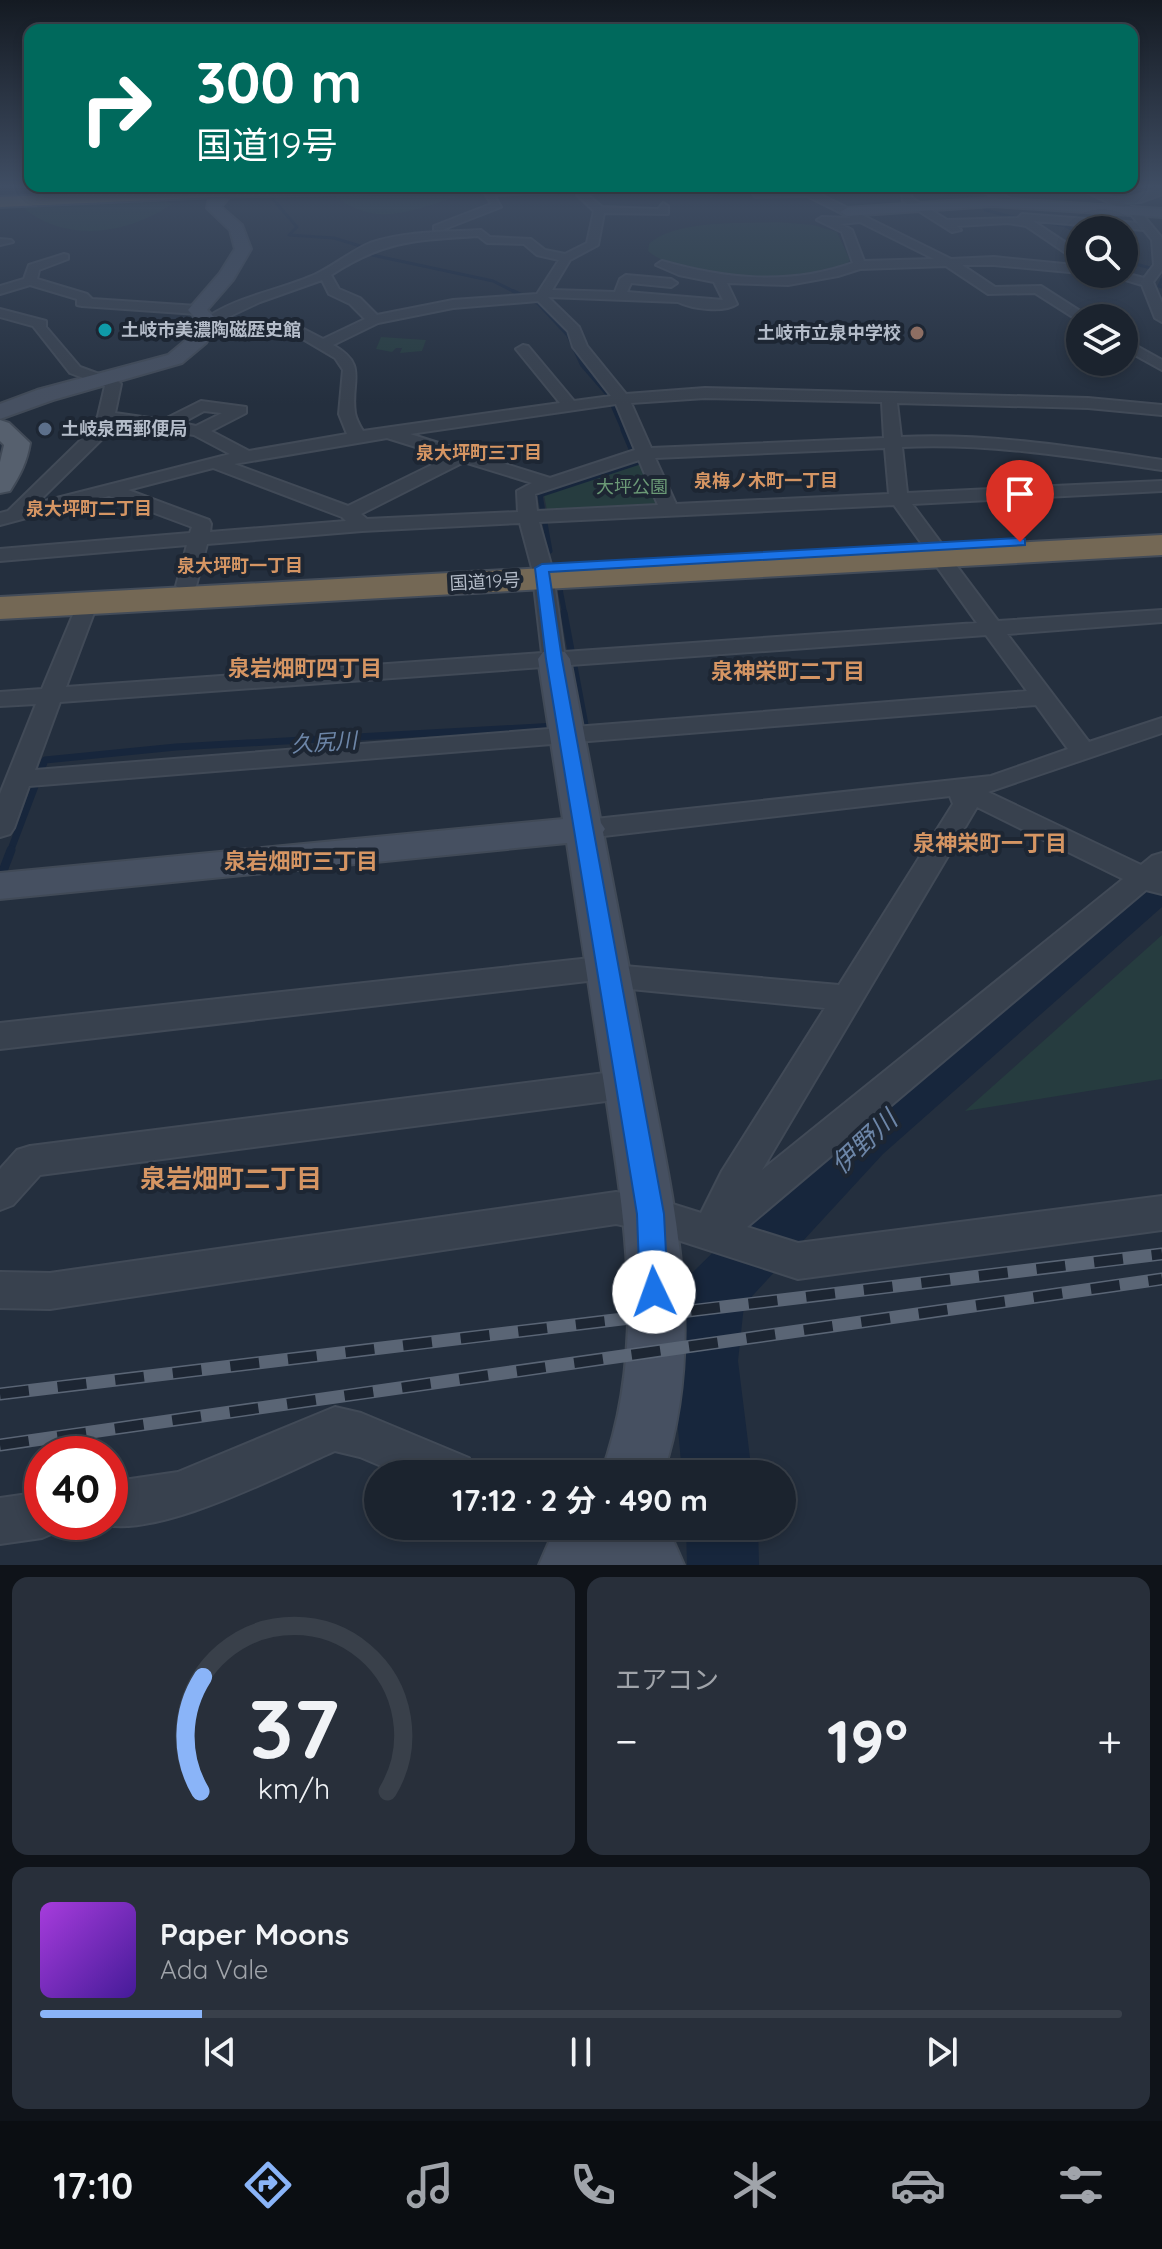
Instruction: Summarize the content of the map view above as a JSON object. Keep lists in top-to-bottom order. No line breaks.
{"streets":{"highway":["国道19号"]},"districts":["泉大坪町三丁目","泉梅ノ木町一丁目","泉大坪町二丁目","泉大坪町一丁目","泉岩畑町四丁目","泉神栄町二丁目","泉神栄町一丁目","泉岩畑町三丁目","泉岩畑町二丁目"],"water":["久尻川","伊野川"],"parks":["大坪公園"],"places":["土岐市美濃陶磁歴史館","土岐市立泉中学校","土岐泉西郵便局"],"page":{"turn":["300 m","国道19号"],"limit":"40","trip":"17:12 · 2 分 · 490 m","tile":"エアコン","heat":["−","19°","+"],"song":["Paper Moons","Ada Vale"],"tabs":"17:10","gauge":["37","km/h"]}}
